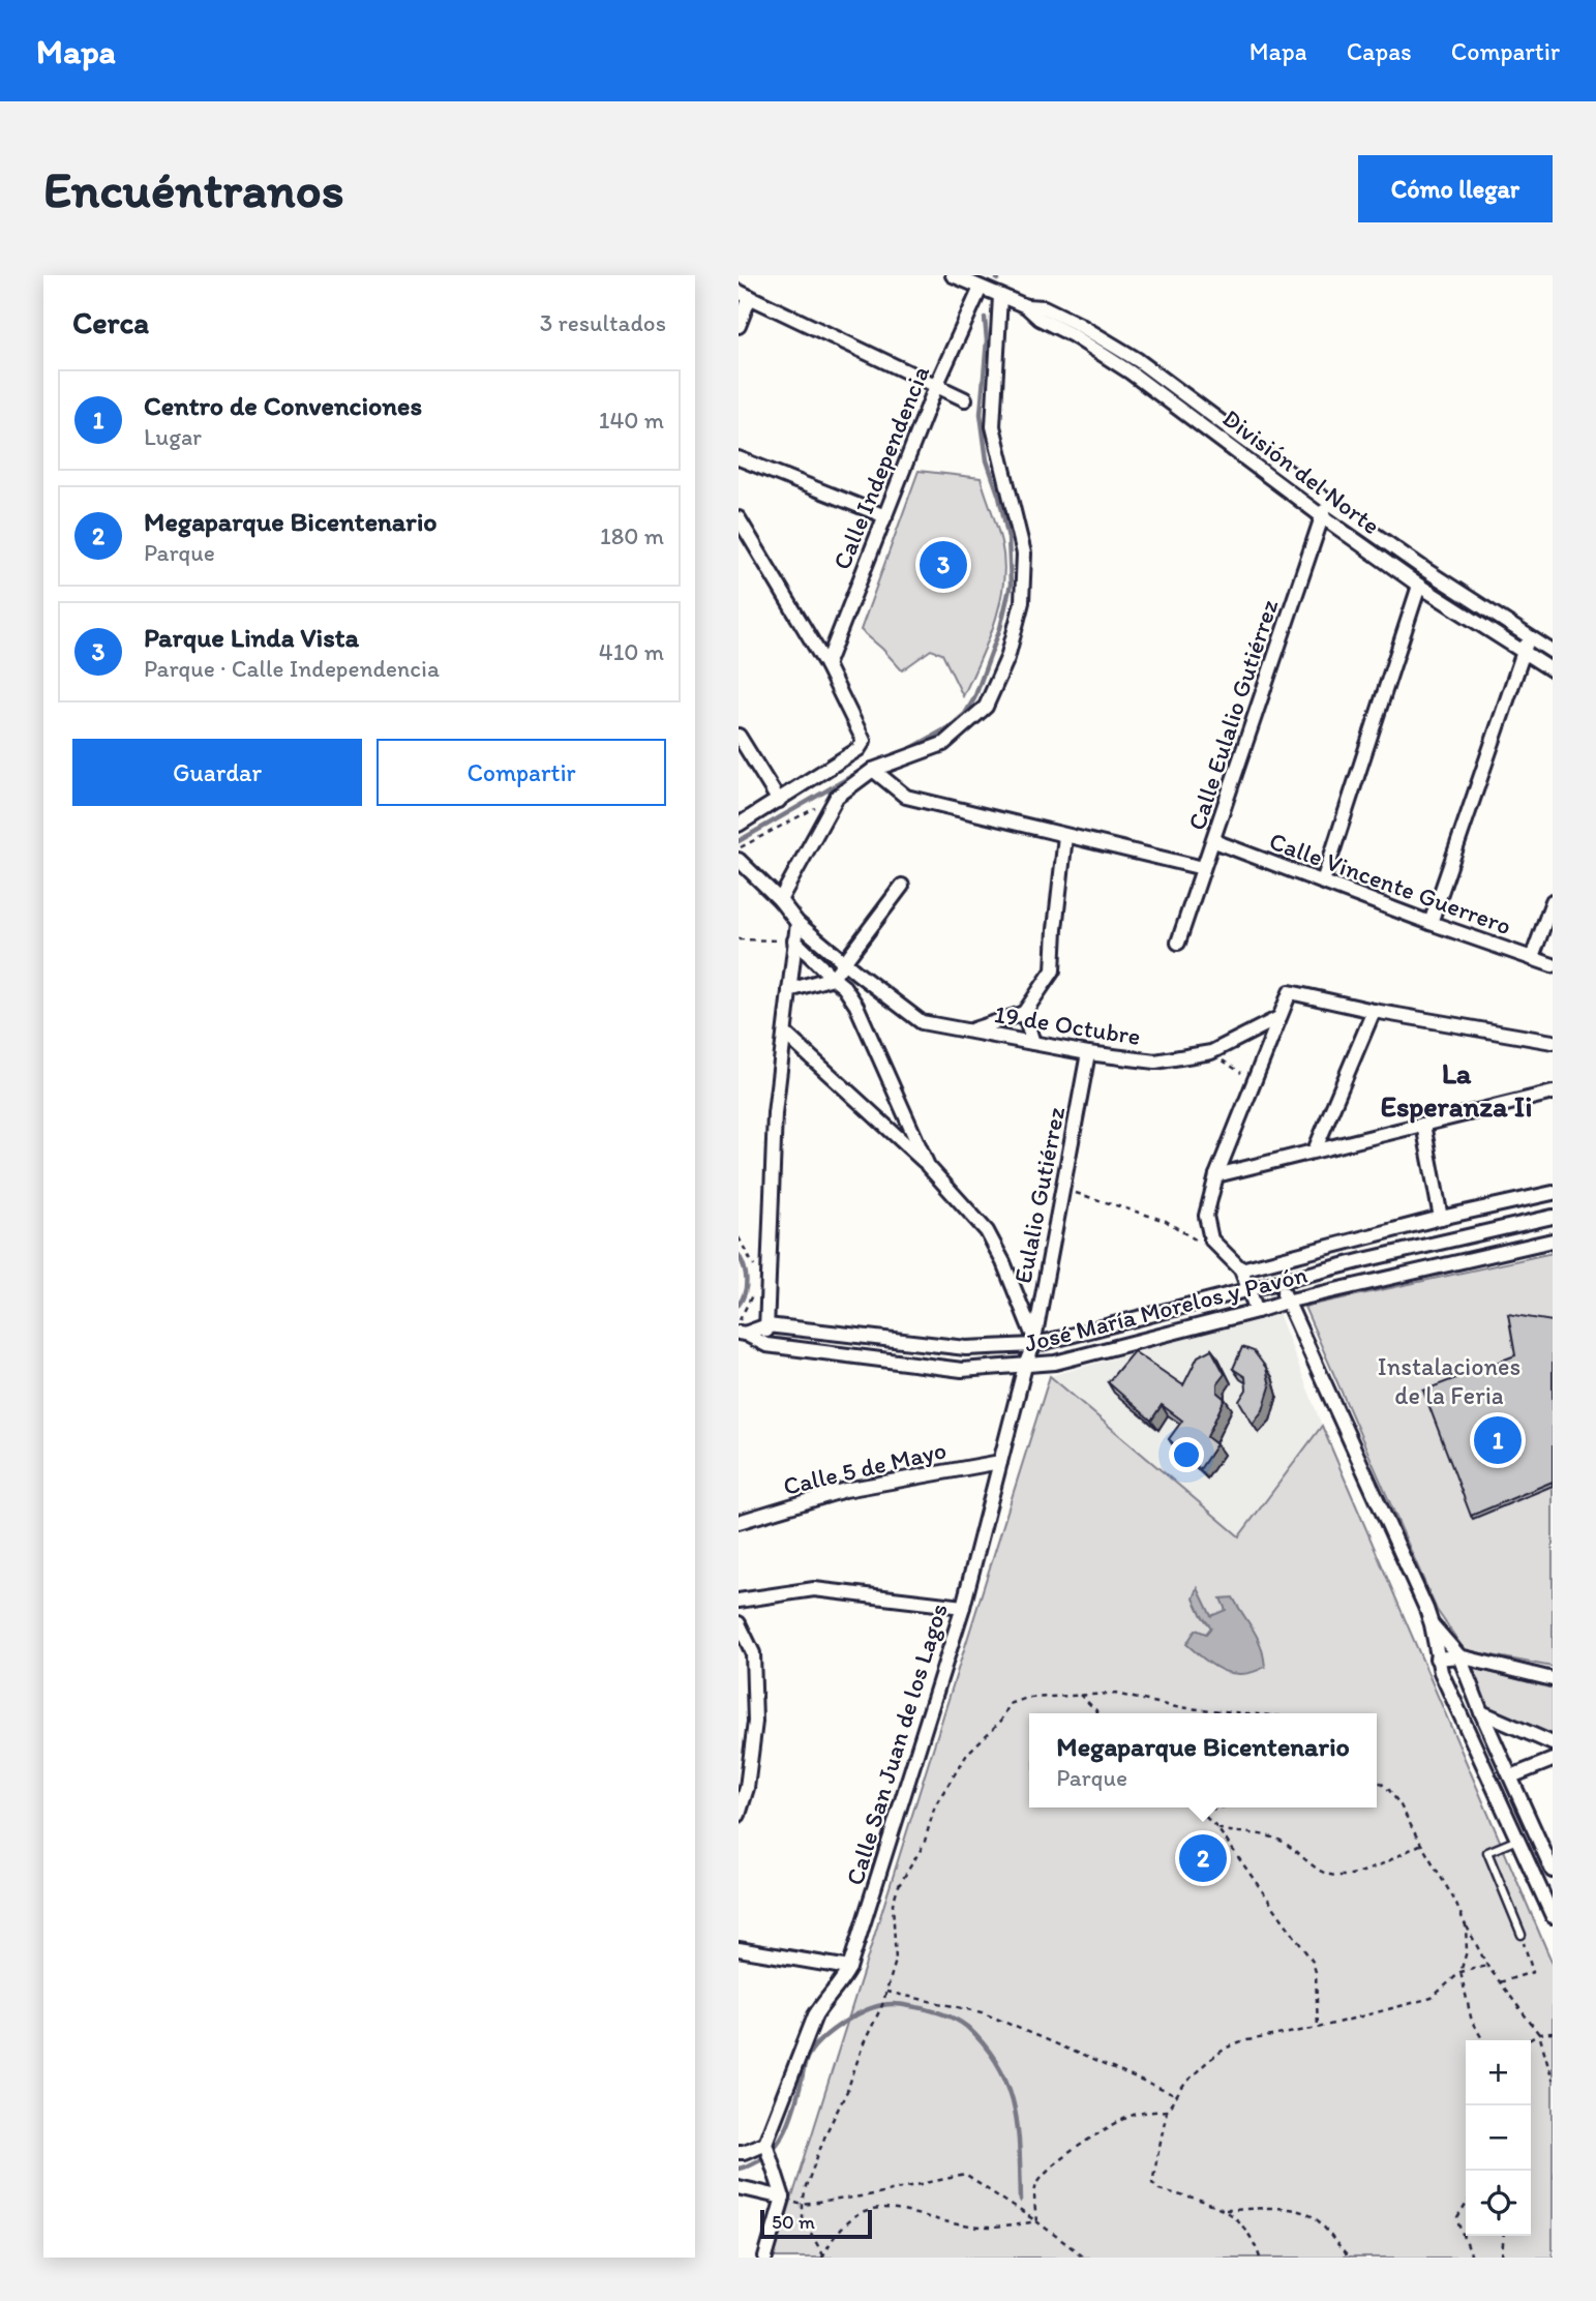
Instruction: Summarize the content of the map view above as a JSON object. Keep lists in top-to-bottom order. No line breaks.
{"streets":{"street":["Calle Independencia","División del Norte","Calle Eulalio Gutiérrez","Calle Vincente Guerrero","19 de Octubre","Eulalio Gutiérrez","José María Morelos y Pavón","Calle 5 de Mayo","Calle San Juan de los Lagos"]},"crossings":[["Calle Independencia","División del Norte"],["División del Norte","Calle Eulalio Gutiérrez"],["Calle Eulalio Gutiérrez","Calle Vincente Guerrero"],["19 de Octubre","Eulalio Gutiérrez"],["Eulalio Gutiérrez","José María Morelos y Pavón"],["Eulalio Gutiérrez","Calle San Juan de los Lagos"],["José María Morelos y Pavón","Calle San Juan de los Lagos"],["Calle 5 de Mayo","Calle San Juan de los Lagos"]],"districts":["La Esperanza Ii"],"parks":["Instalaciones de la Feria"],"scale_bar":"50 m","page":{"header":"Mapa","nav":["Mapa","Capas","Compartir"],"buttons":["Cómo llegar",["Guardar","Compartir"]],"title":"Encuéntranos","heading":["Cerca","3 resultados"],"list":[{"mark":"1","name":"Centro de Convenciones","note":"Lugar","value":"140 m"},{"mark":"2","name":"Megaparque Bicentenario","note":"Parque","value":"180 m"},{"mark":"3","name":"Parque Linda Vista","note":"Parque · Calle Independencia","value":"410 m"}],"pins":["3","1","2"],"popup":["Megaparque Bicentenario","Parque"],"map_buttons":["+","−"],"scale":"50 m"}}
